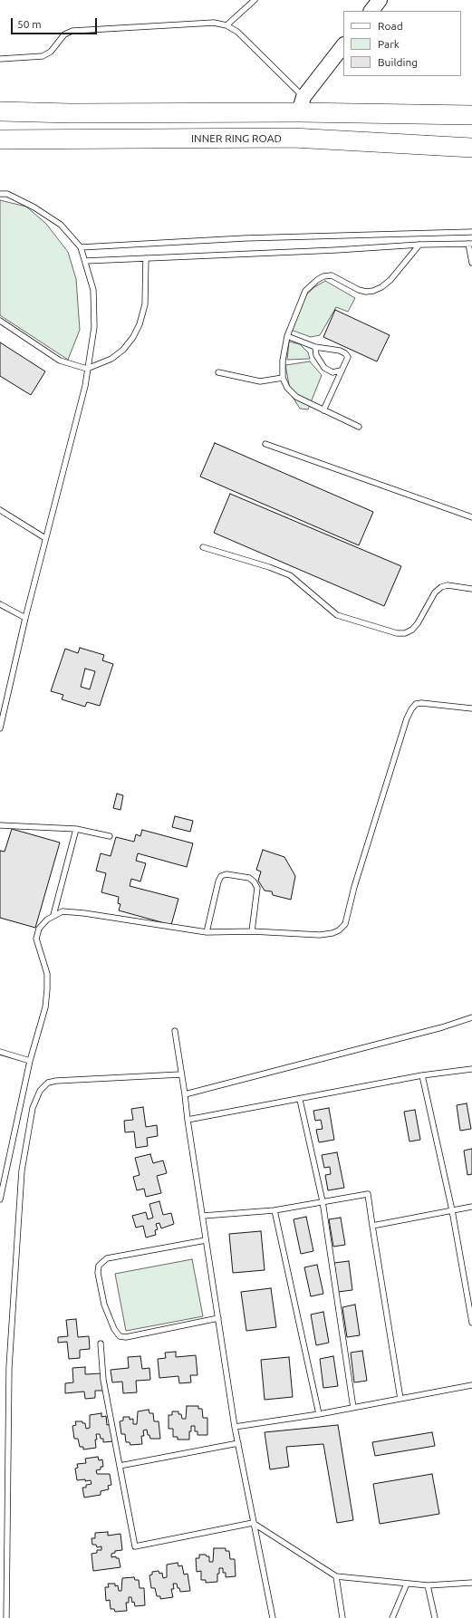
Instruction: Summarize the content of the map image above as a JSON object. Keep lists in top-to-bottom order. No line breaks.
{"streets":{"highway":["INNER RING ROAD"]},"legend":["Road","Park","Building"],"scale_bar":"50 m"}
